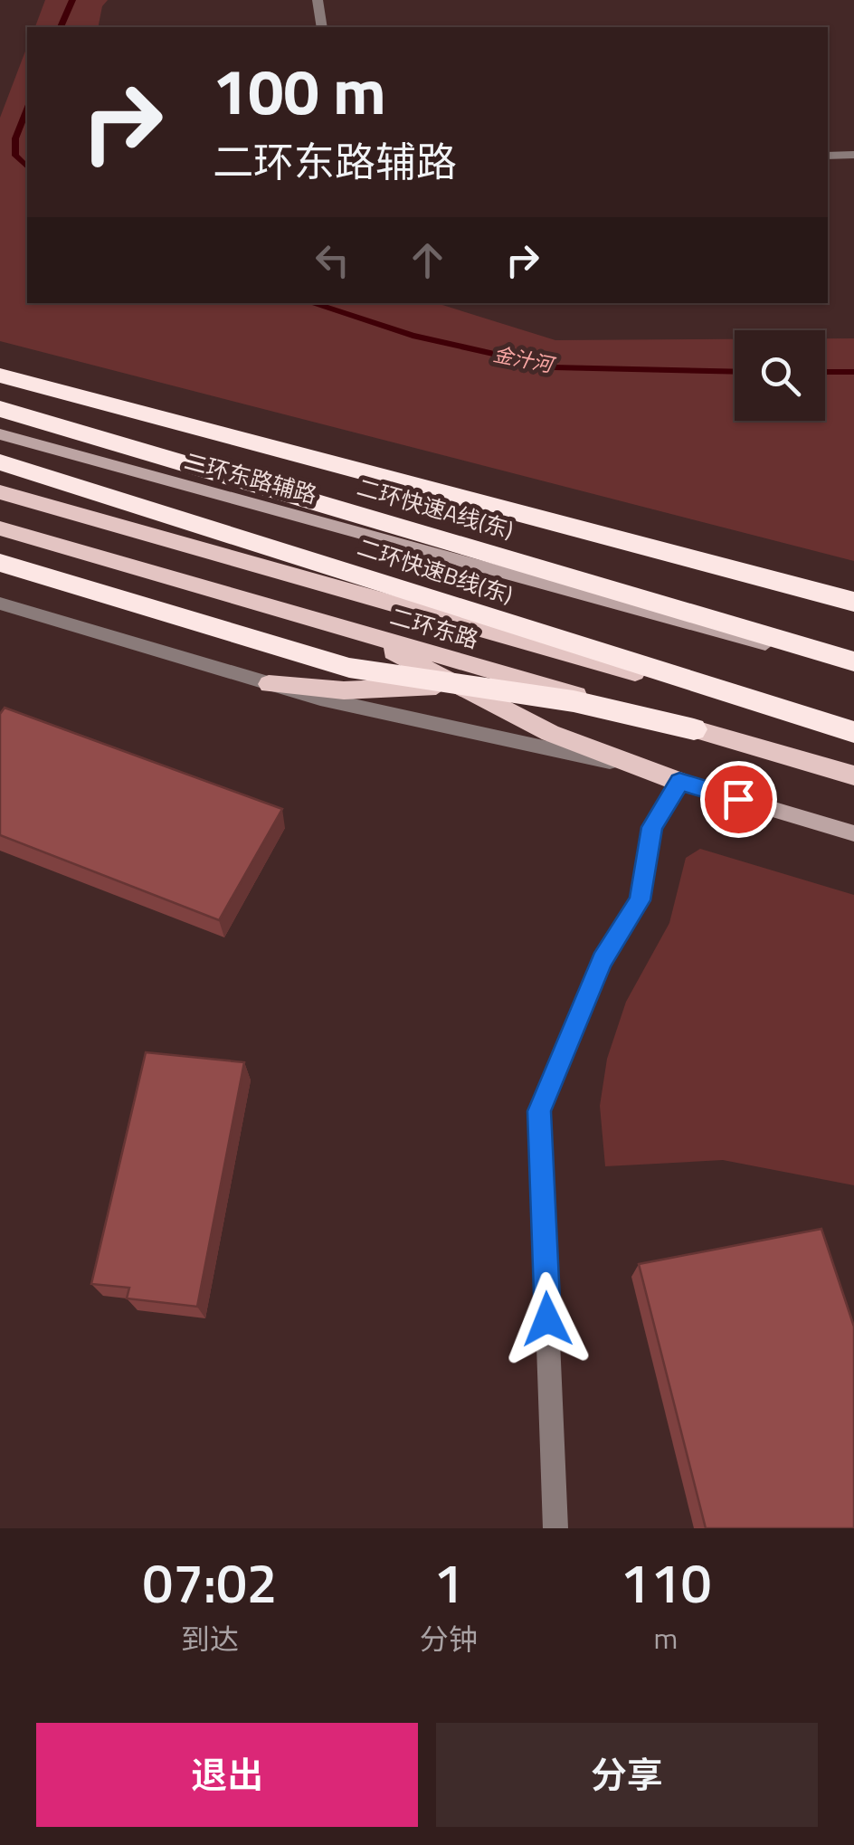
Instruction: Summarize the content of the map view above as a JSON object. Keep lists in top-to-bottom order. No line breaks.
{"streets":{"highway":["二环快速A线(东)","二环快速B线(东)"],"main road":["二环东路"],"street":["二环东路辅路"]},"crossings":[["二环快速B线(东)","二环东路"]],"water":["金汁河"],"page":{"turn":["100 m","二环东路辅路"],"eta":["07:02","到达","1","分钟","110","m"],"buttons":["退出","分享"]}}
